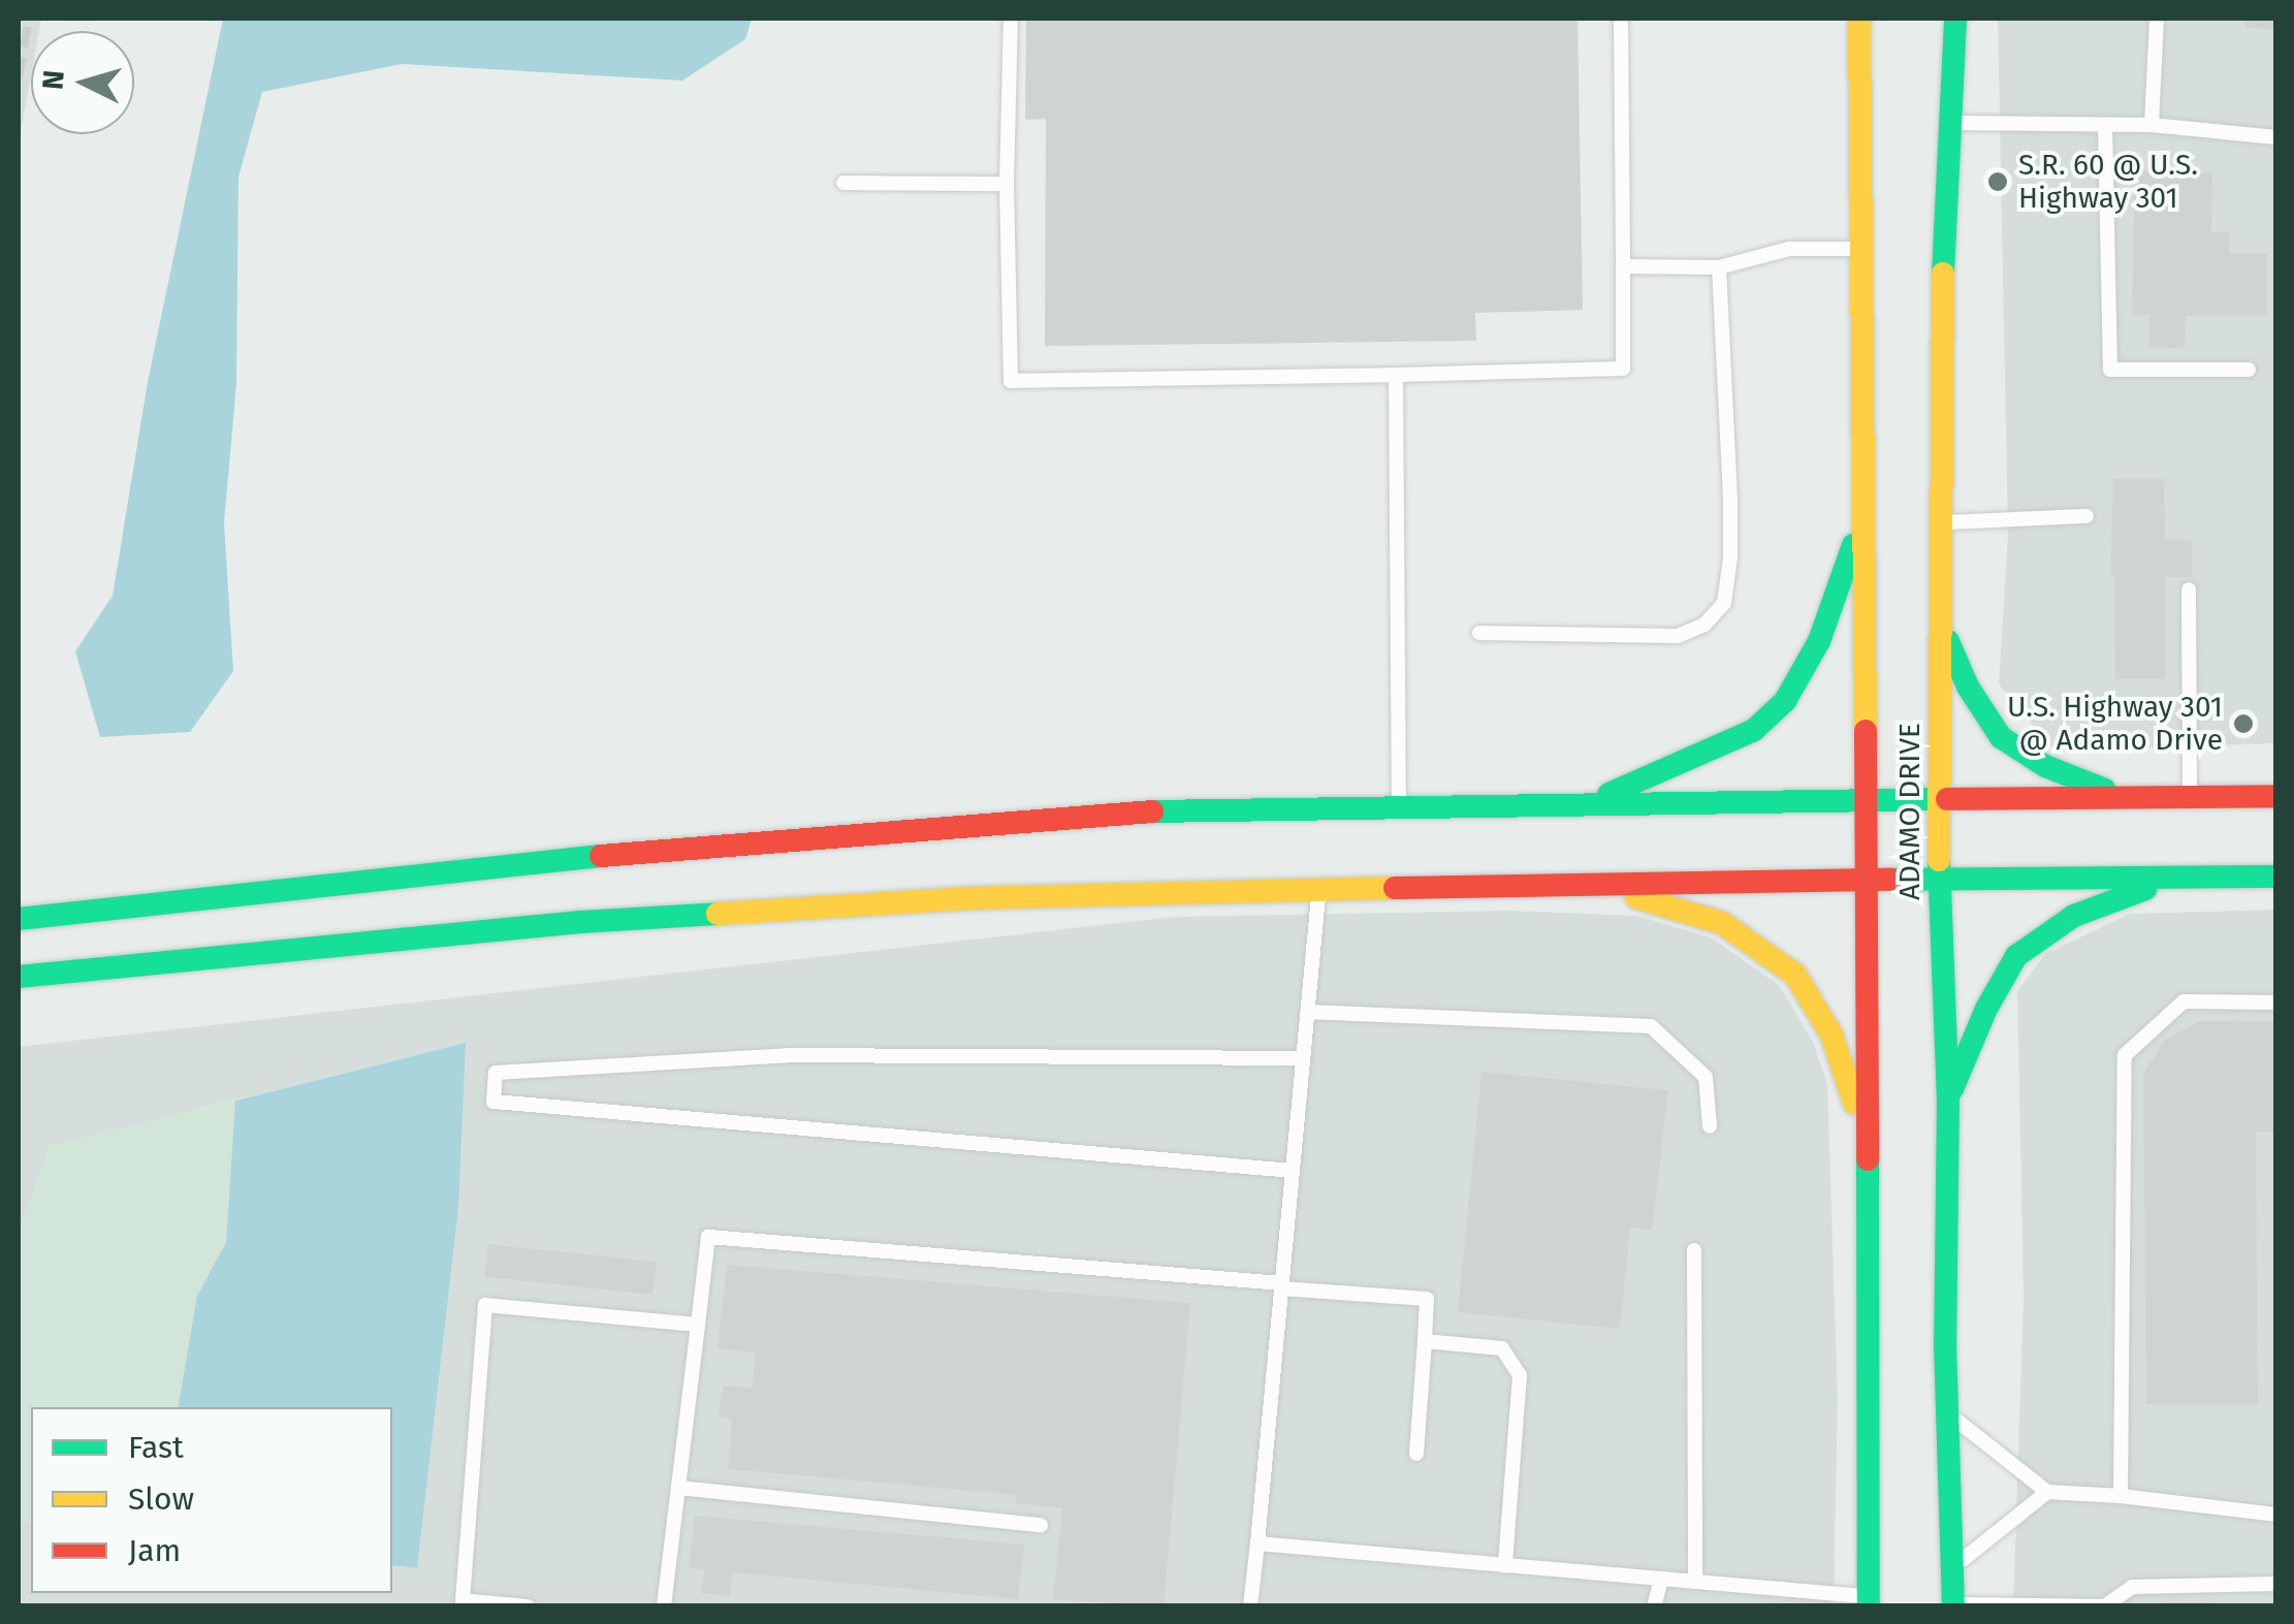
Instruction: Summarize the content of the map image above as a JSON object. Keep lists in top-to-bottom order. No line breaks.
{"streets":{"main road":["ADAMO DRIVE"]},"places":["S.R. 60 @ U.S. Highway 301","U.S. Highway 301 @ Adamo Drive"],"legend":["Fast","Slow","Jam"],"north":"left"}
